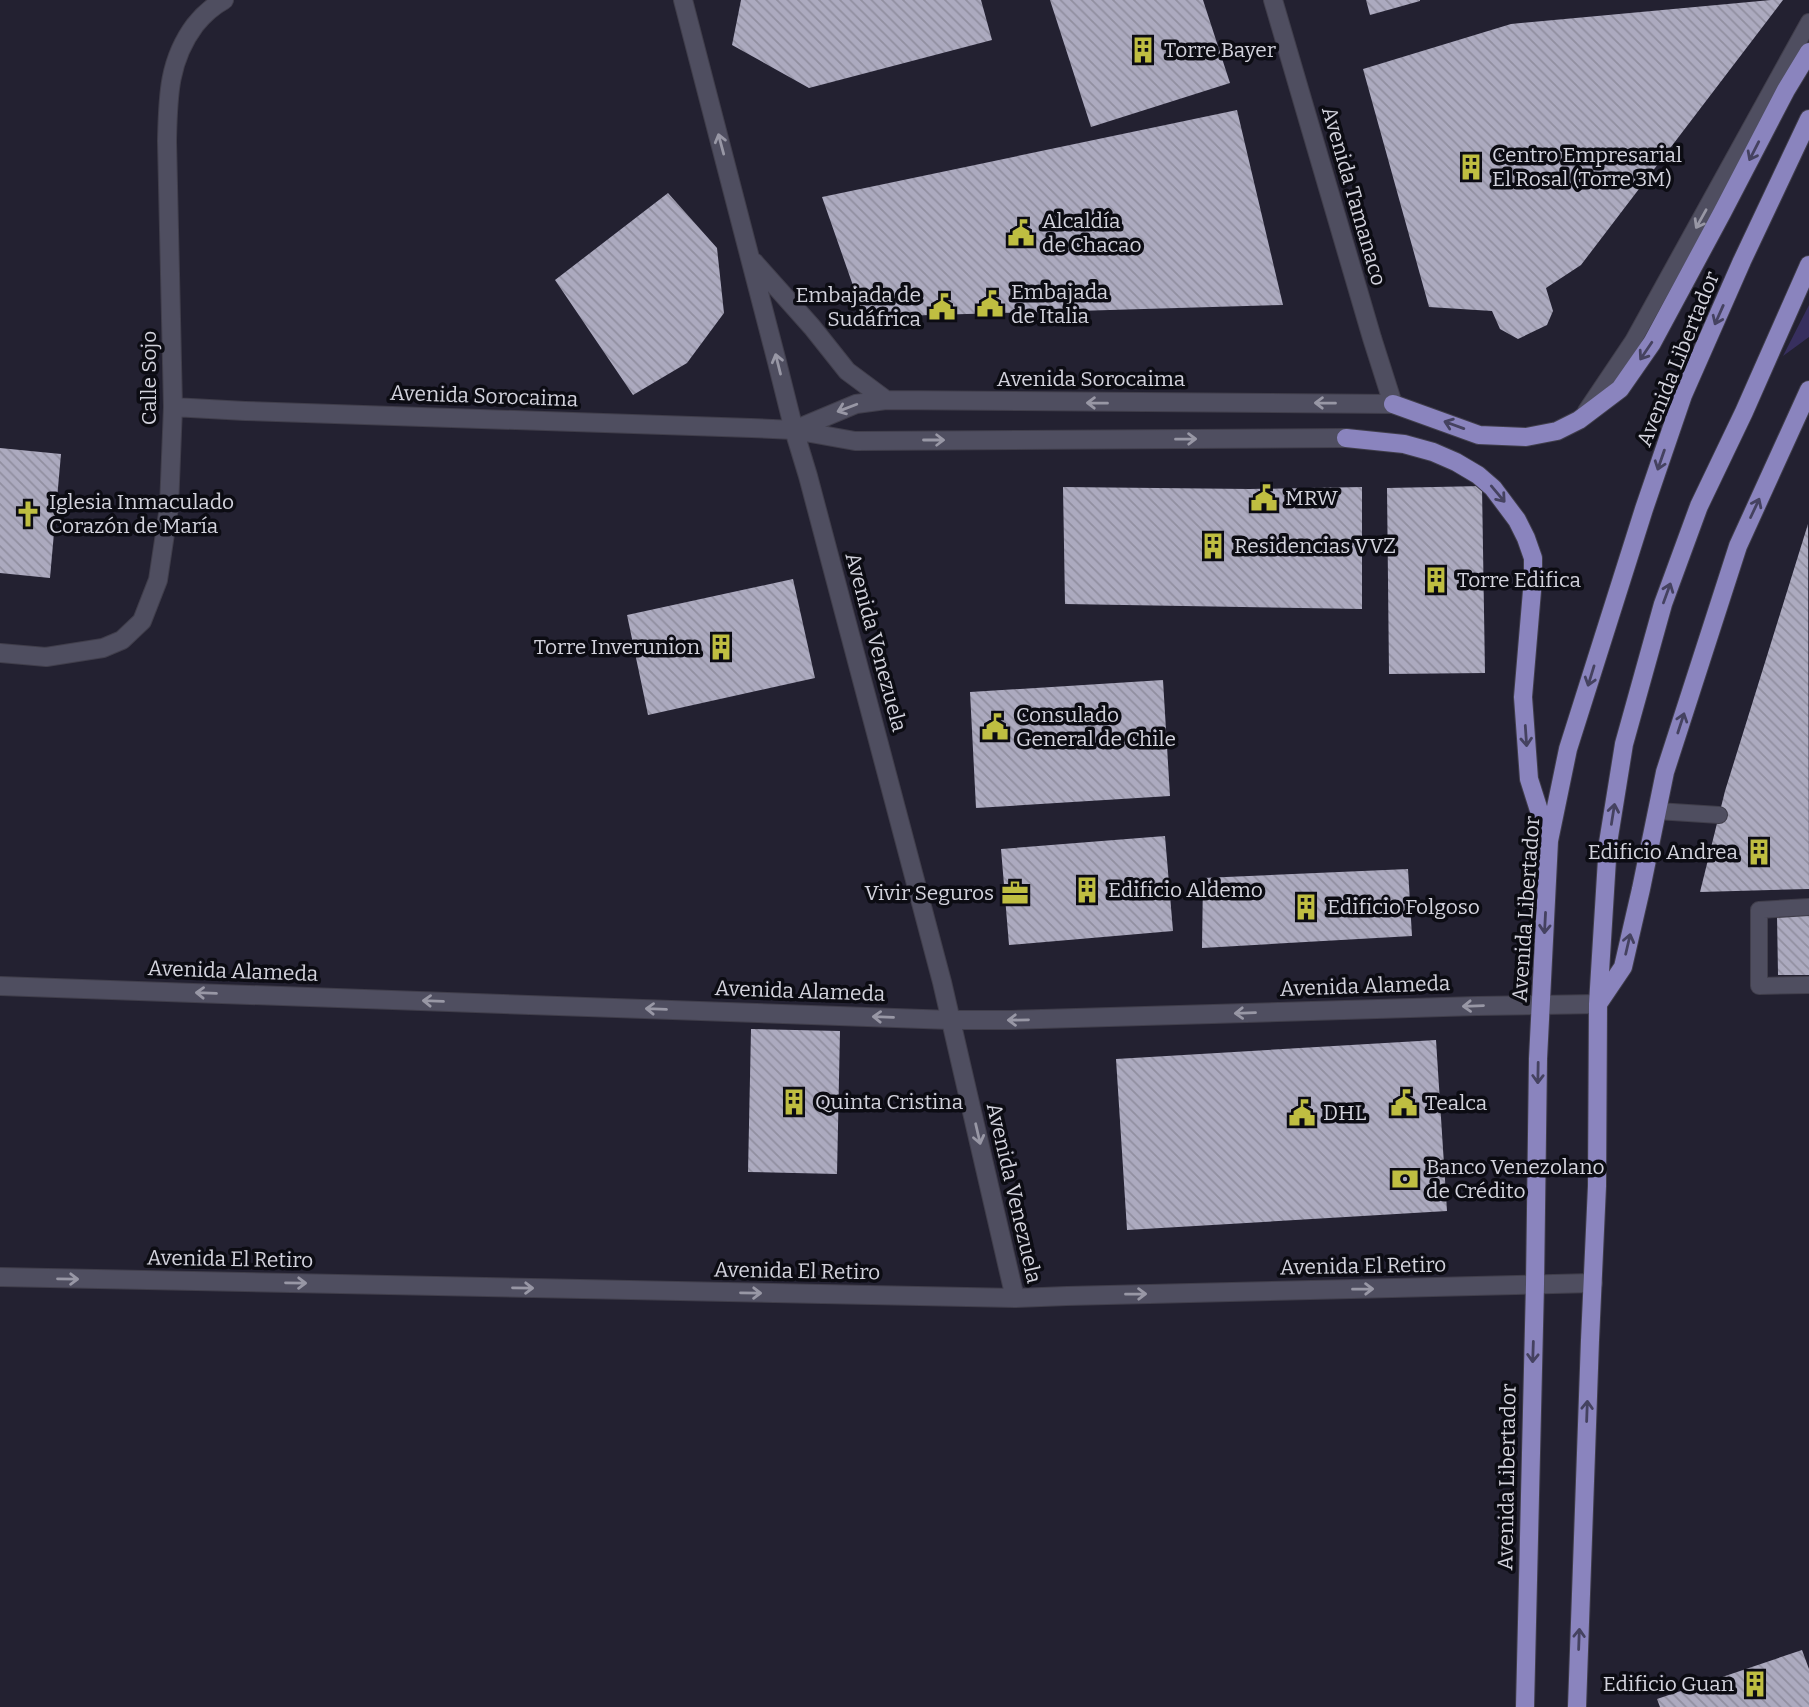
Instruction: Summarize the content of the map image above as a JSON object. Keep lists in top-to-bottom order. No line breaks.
{"streets":{"main road":["Avenida Libertador"],"street":["Avenida Tamanaco","Calle Sojo","Avenida Sorocaima","Avenida Venezuela","Avenida Alameda","Avenida El Retiro"]},"crossings":[["Avenida Tamanaco","Avenida Sorocaima"],["Avenida Libertador","Avenida Alameda"],["Avenida Libertador","Avenida El Retiro"],["Calle Sojo","Avenida Sorocaima"],["Avenida Sorocaima","Avenida Venezuela"],["Avenida Venezuela","Avenida Alameda"],["Avenida Venezuela","Avenida El Retiro"]],"one_way":["Avenida Alameda","Avenida El Retiro"],"places":{"building":["Torre Bayer","Centro Empresarial El Rosal (Torre 3M)","Residencias VVZ","Torre Edifica","Torre Inverunion","Edificio Andrea","Edificio Aldemo","Edificio Folgoso","Quinta Cristina","Edificio Guan"],"public building":["Alcaldía de Chacao","Embajada de Italia","Embajada de Sudáfrica","MRW","Consulado General de Chile","Tealca","DHL"],"church":["Iglesia Inmaculado Corazón de María"],"office":["Vivir Seguros"],"bank":["Banco Venezolano de Crédito"]}}
